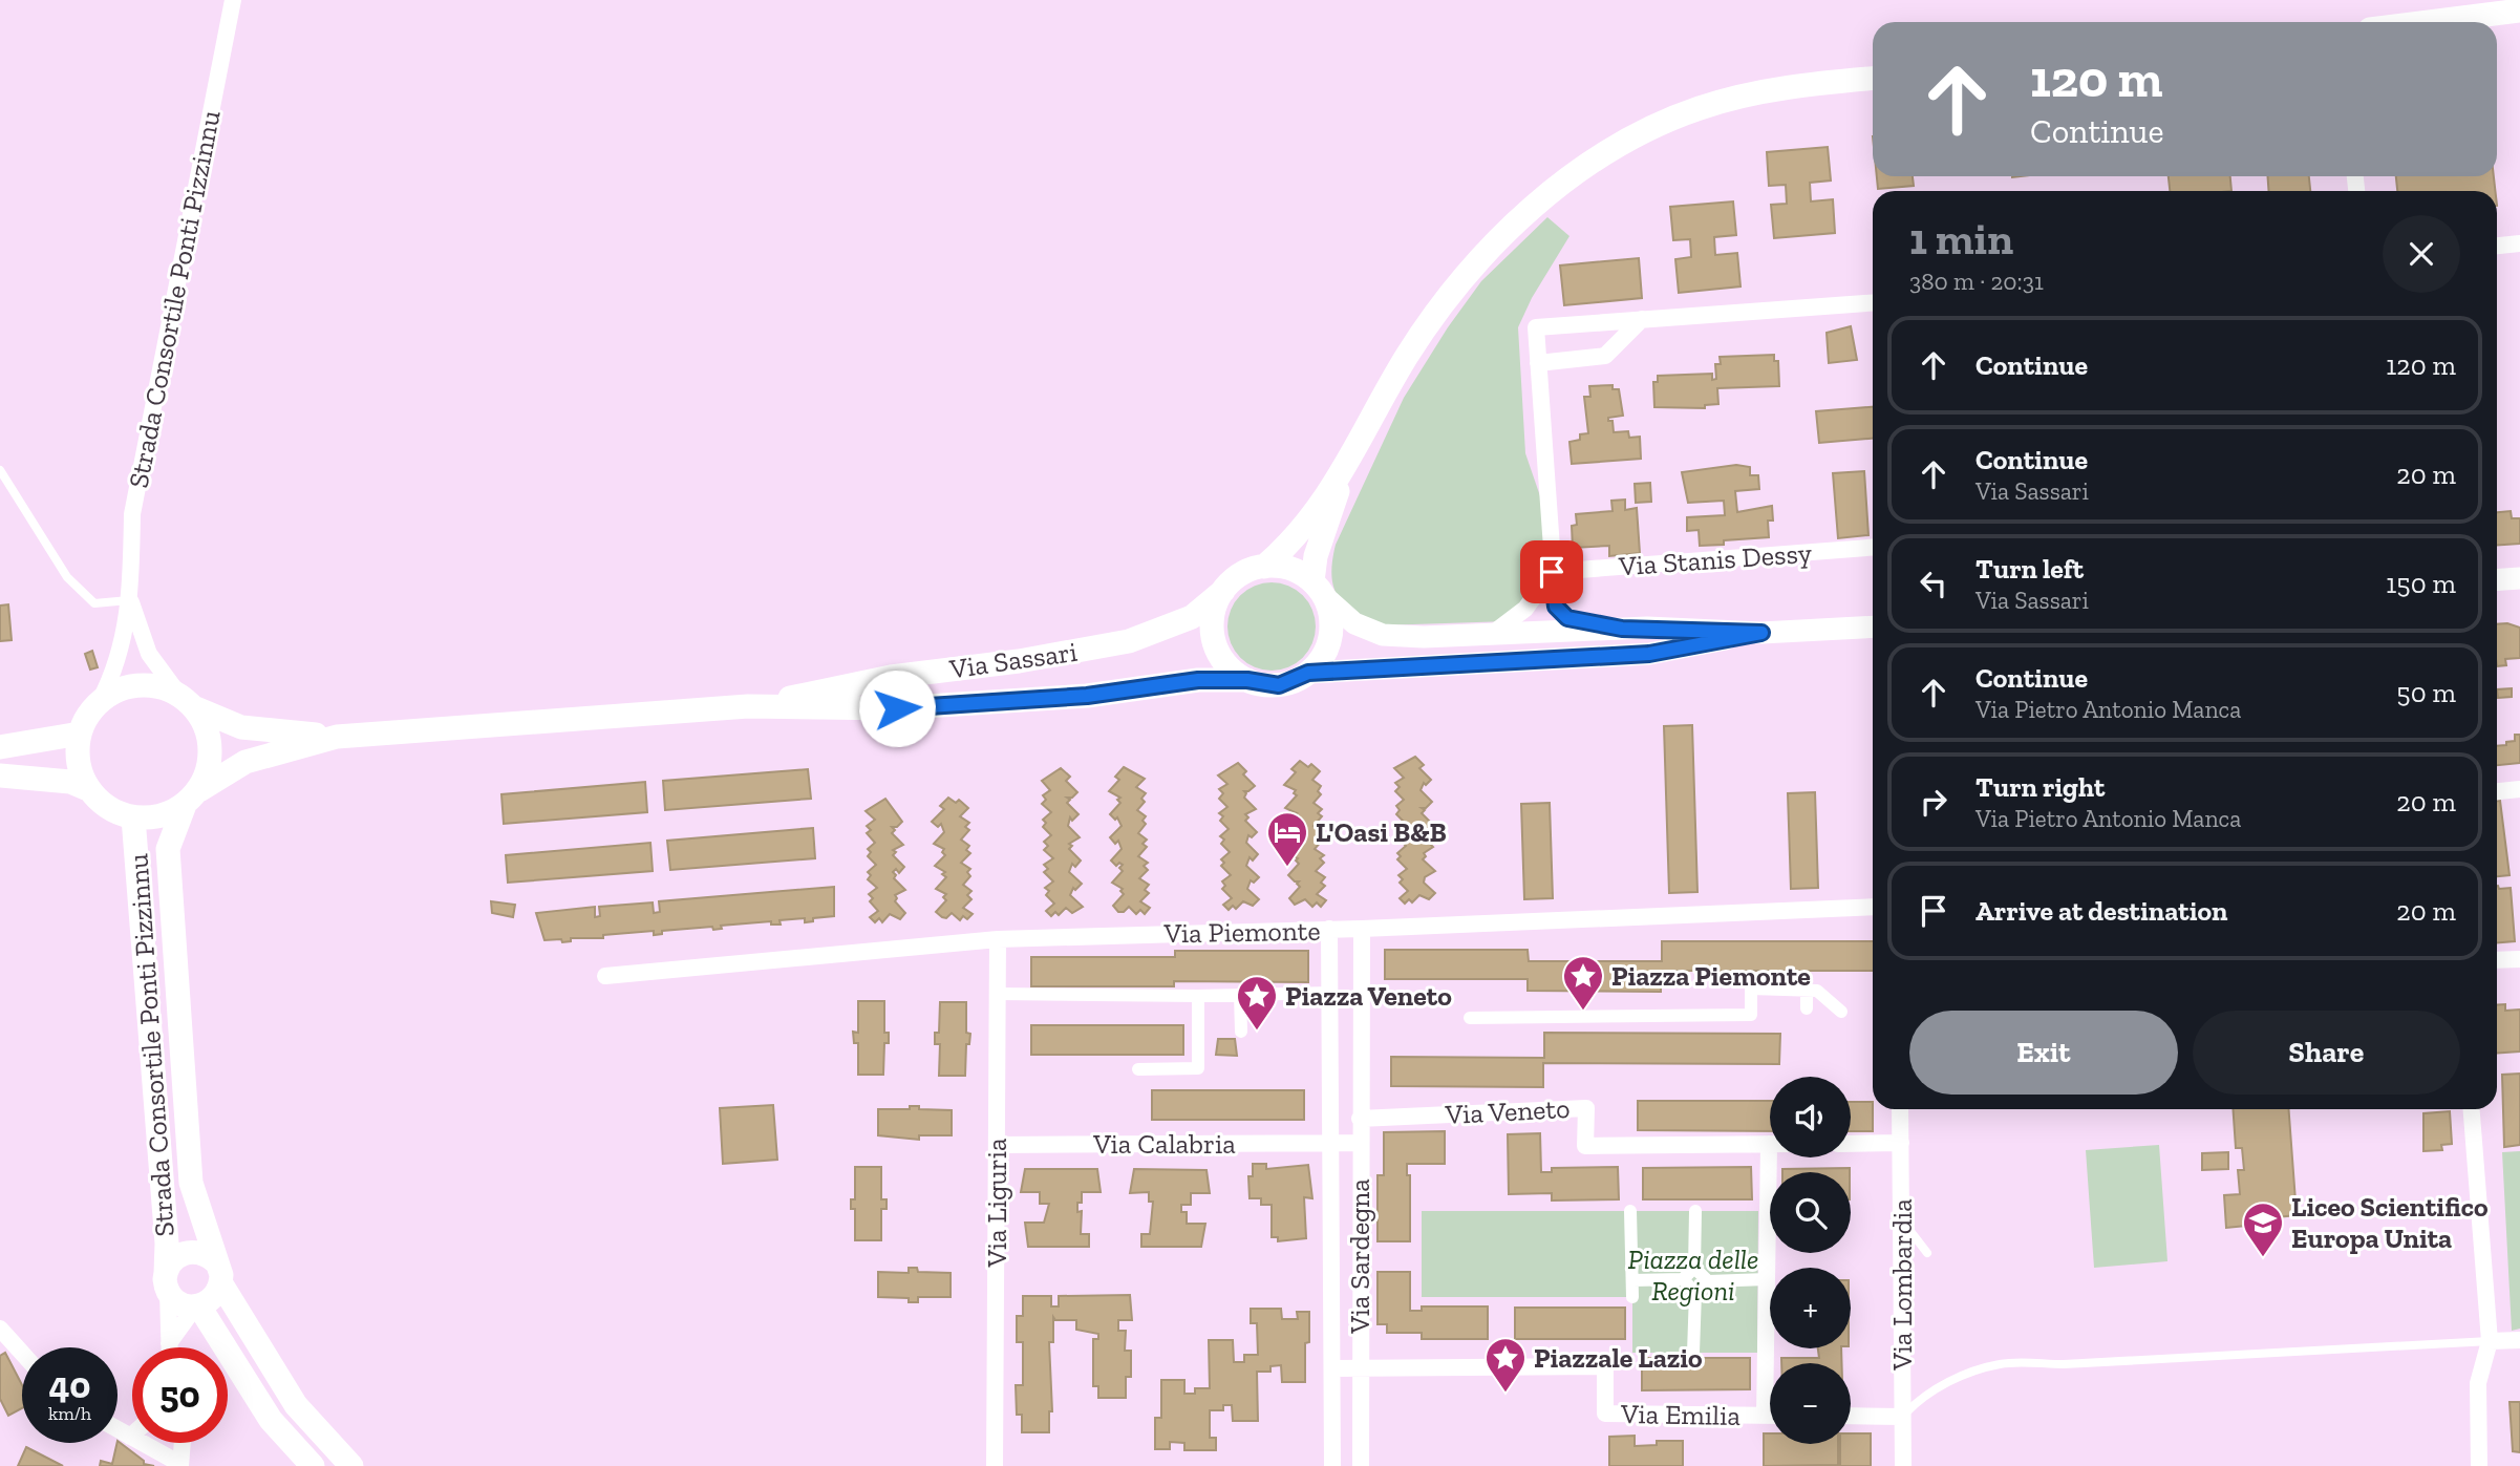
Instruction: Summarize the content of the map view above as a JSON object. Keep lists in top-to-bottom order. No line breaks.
{"streets":{"main road":["Strada Consortile Ponti Pizzinnu","Via Sassari"],"street":["Via Stanis Dessy","Via Piemonte","Via Veneto","Via Calabria","Via Liguria","Via Sardegna","Via Lombardia","Via Emilia"]},"crossings":[["Strada Consortile Ponti Pizzinnu","Via Sassari"],["Via Piemonte","Via Liguria"],["Via Piemonte","Via Sardegna"],["Via Veneto","Via Sardegna"],["Via Calabria","Via Liguria"],["Via Calabria","Via Sardegna"],["Via Sardegna","Via Emilia"]],"parks":["Piazza delle Regioni"],"places":{"hotel":["L'Oasi B&B"],"place":["Piazza Piemonte","Piazza Veneto","Piazzale Lazio"],"school or university":["Liceo Scientifico Europa Unita"]},"page":{"turn":["120 m","Continue"],"heading":["1 min","380 m · 20:31"],"list":[{"name":"Continue","value":"120 m"},{"name":"Continue","note":"Via Sassari","value":"20 m"},{"name":"Turn left","note":"Via Sassari","value":"150 m"},{"name":"Continue","note":"Via Pietro Antonio Manca","value":"50 m"},{"name":"Turn right","note":"Via Pietro Antonio Manca","value":"20 m"},{"name":"Arrive at destination","value":"20 m"}],"buttons":["Exit","Share"],"map_buttons":["+","−"],"speed":"40 km/h","limit":"50"}}
